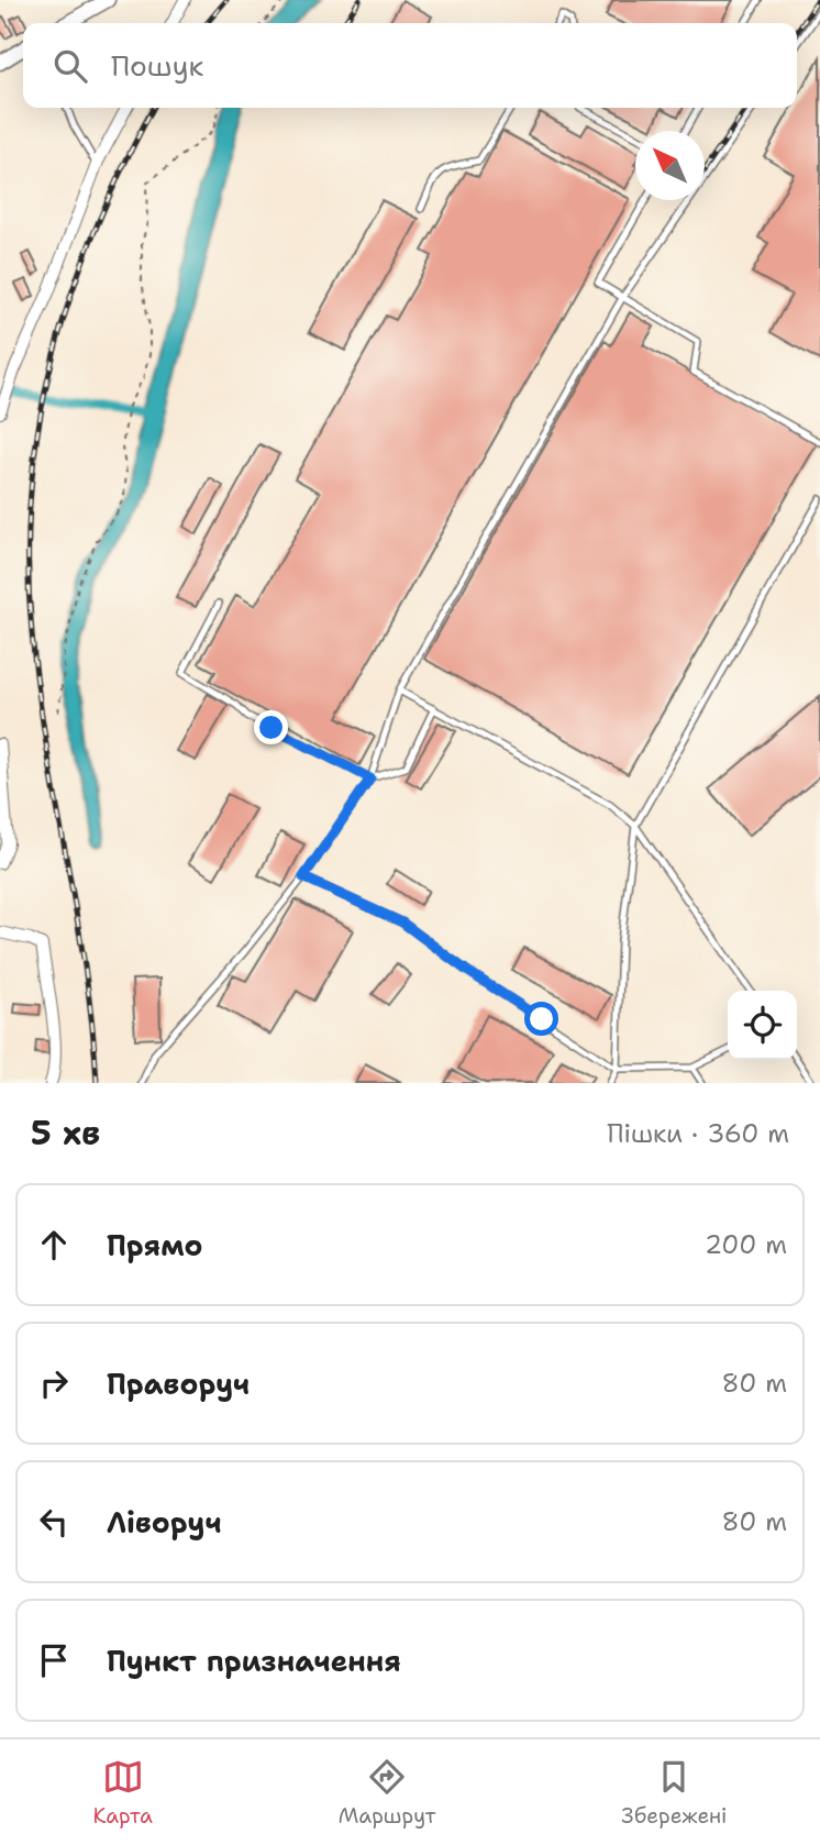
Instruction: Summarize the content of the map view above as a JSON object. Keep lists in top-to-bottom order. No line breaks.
{"north":"top left","page":{"search":"Пошук","heading":["5 хв","Пішки · 360 m"],"list":[["Прямо","200 m"],["Праворуч","80 m"],["Ліворуч","80 m"],"Пункт призначення"],"nav":["Карта","Маршрут","Збережені"]}}
